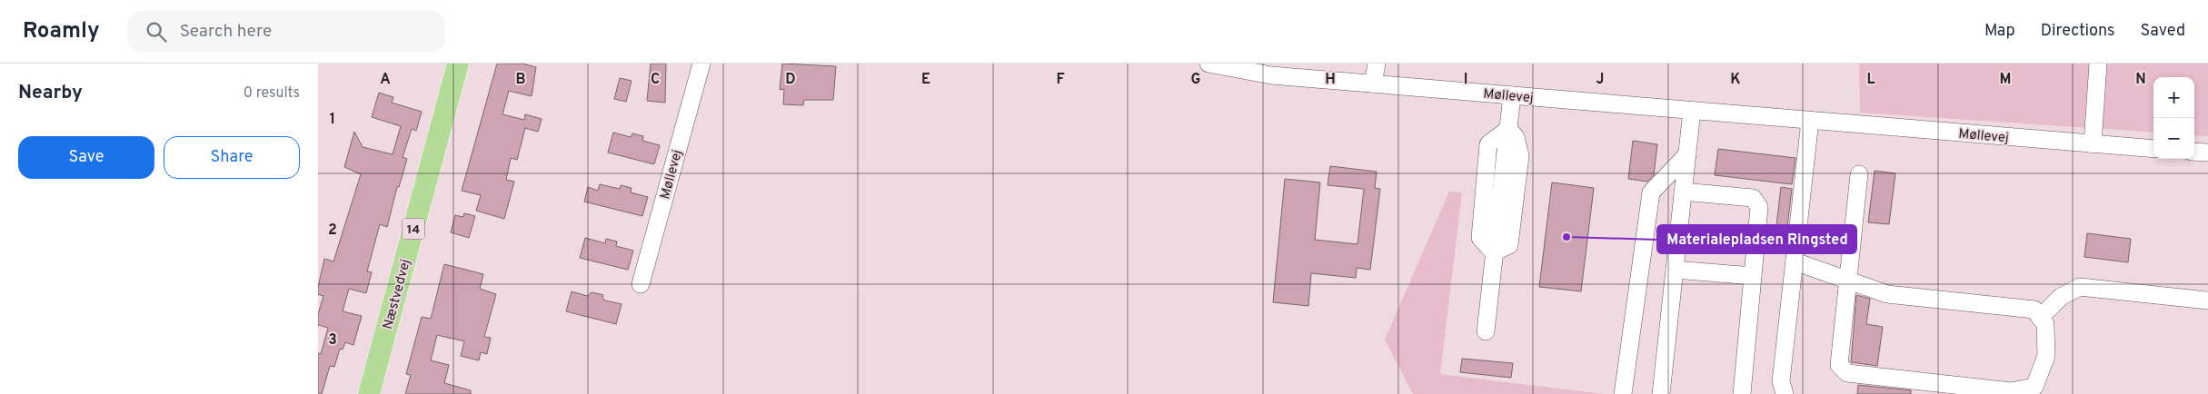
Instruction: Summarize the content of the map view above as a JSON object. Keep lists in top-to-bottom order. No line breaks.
{"streets":{"main road":["14","Næstvedvej"],"street":["Møllevej"]},"places":["Materialepladsen Ringsted"],"page":{"header":"Roamly","search":"Search here","nav":["Map","Directions","Saved"],"heading":["Nearby","0 results"],"map_buttons":["+","−"],"buttons":["Save","Share"]},"grid":{"columns":["A","B","C","D","E","F","G","H","I","J","K","L","M","N"],"rows":["1","2","3"]}}
